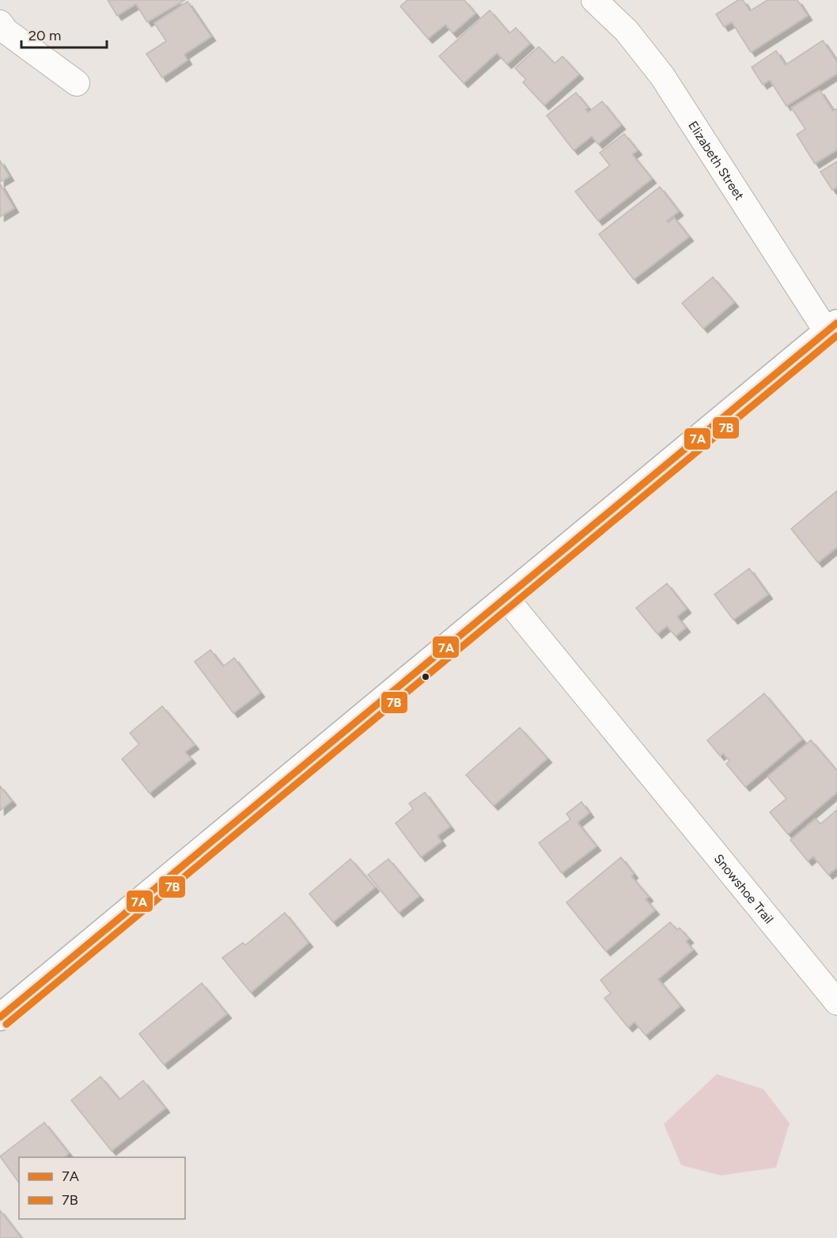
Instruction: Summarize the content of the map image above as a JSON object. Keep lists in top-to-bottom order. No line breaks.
{"streets":{"street":["Elizabeth Street","Snowshoe Trail"]},"lines":["transit line 7A","transit line 7B"],"legend":["7A","7B"],"scale_bar":"20 m"}
